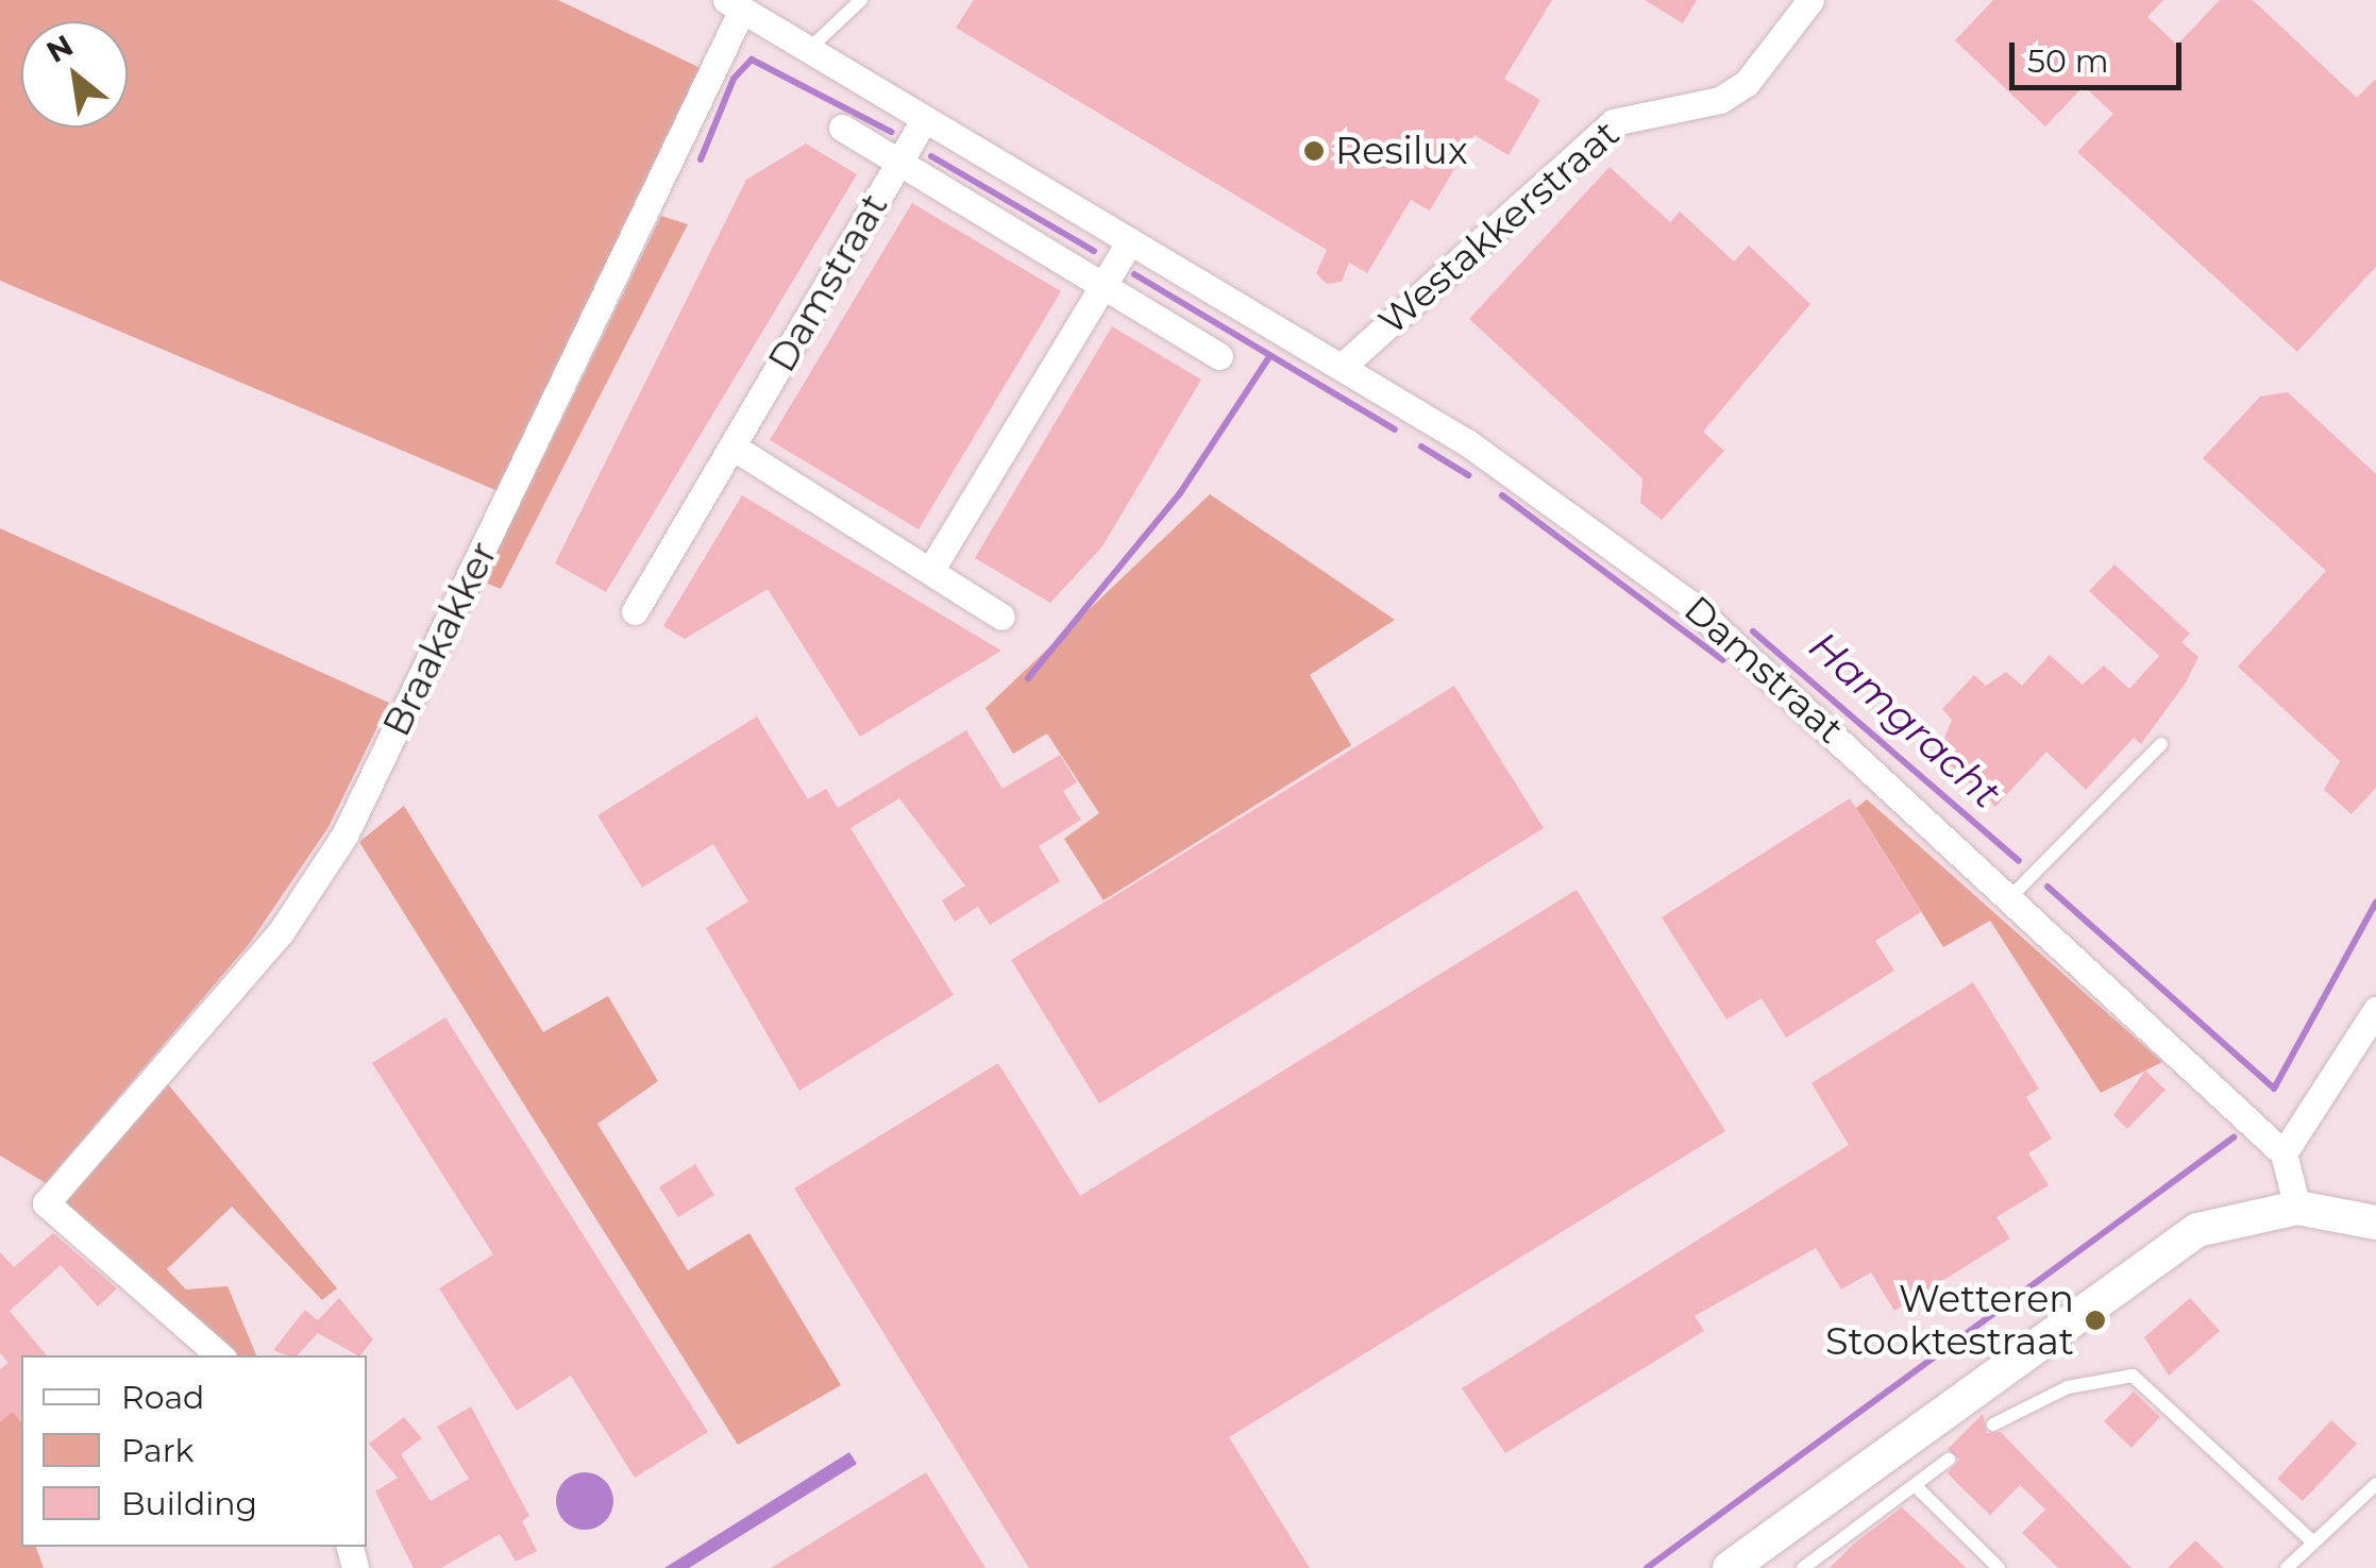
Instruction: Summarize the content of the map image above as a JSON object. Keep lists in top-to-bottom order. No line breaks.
{"streets":{"street":["Westakkerstraat","Damstraat","Braakakker"]},"crossings":[["Westakkerstraat","Damstraat"],["Damstraat","Braakakker"]],"water":["Hamgracht"],"places":["Resilux","Wetteren Stooktestraat"],"legend":["Road","Park","Building"],"scale_bar":"50 m","north":"top left"}
